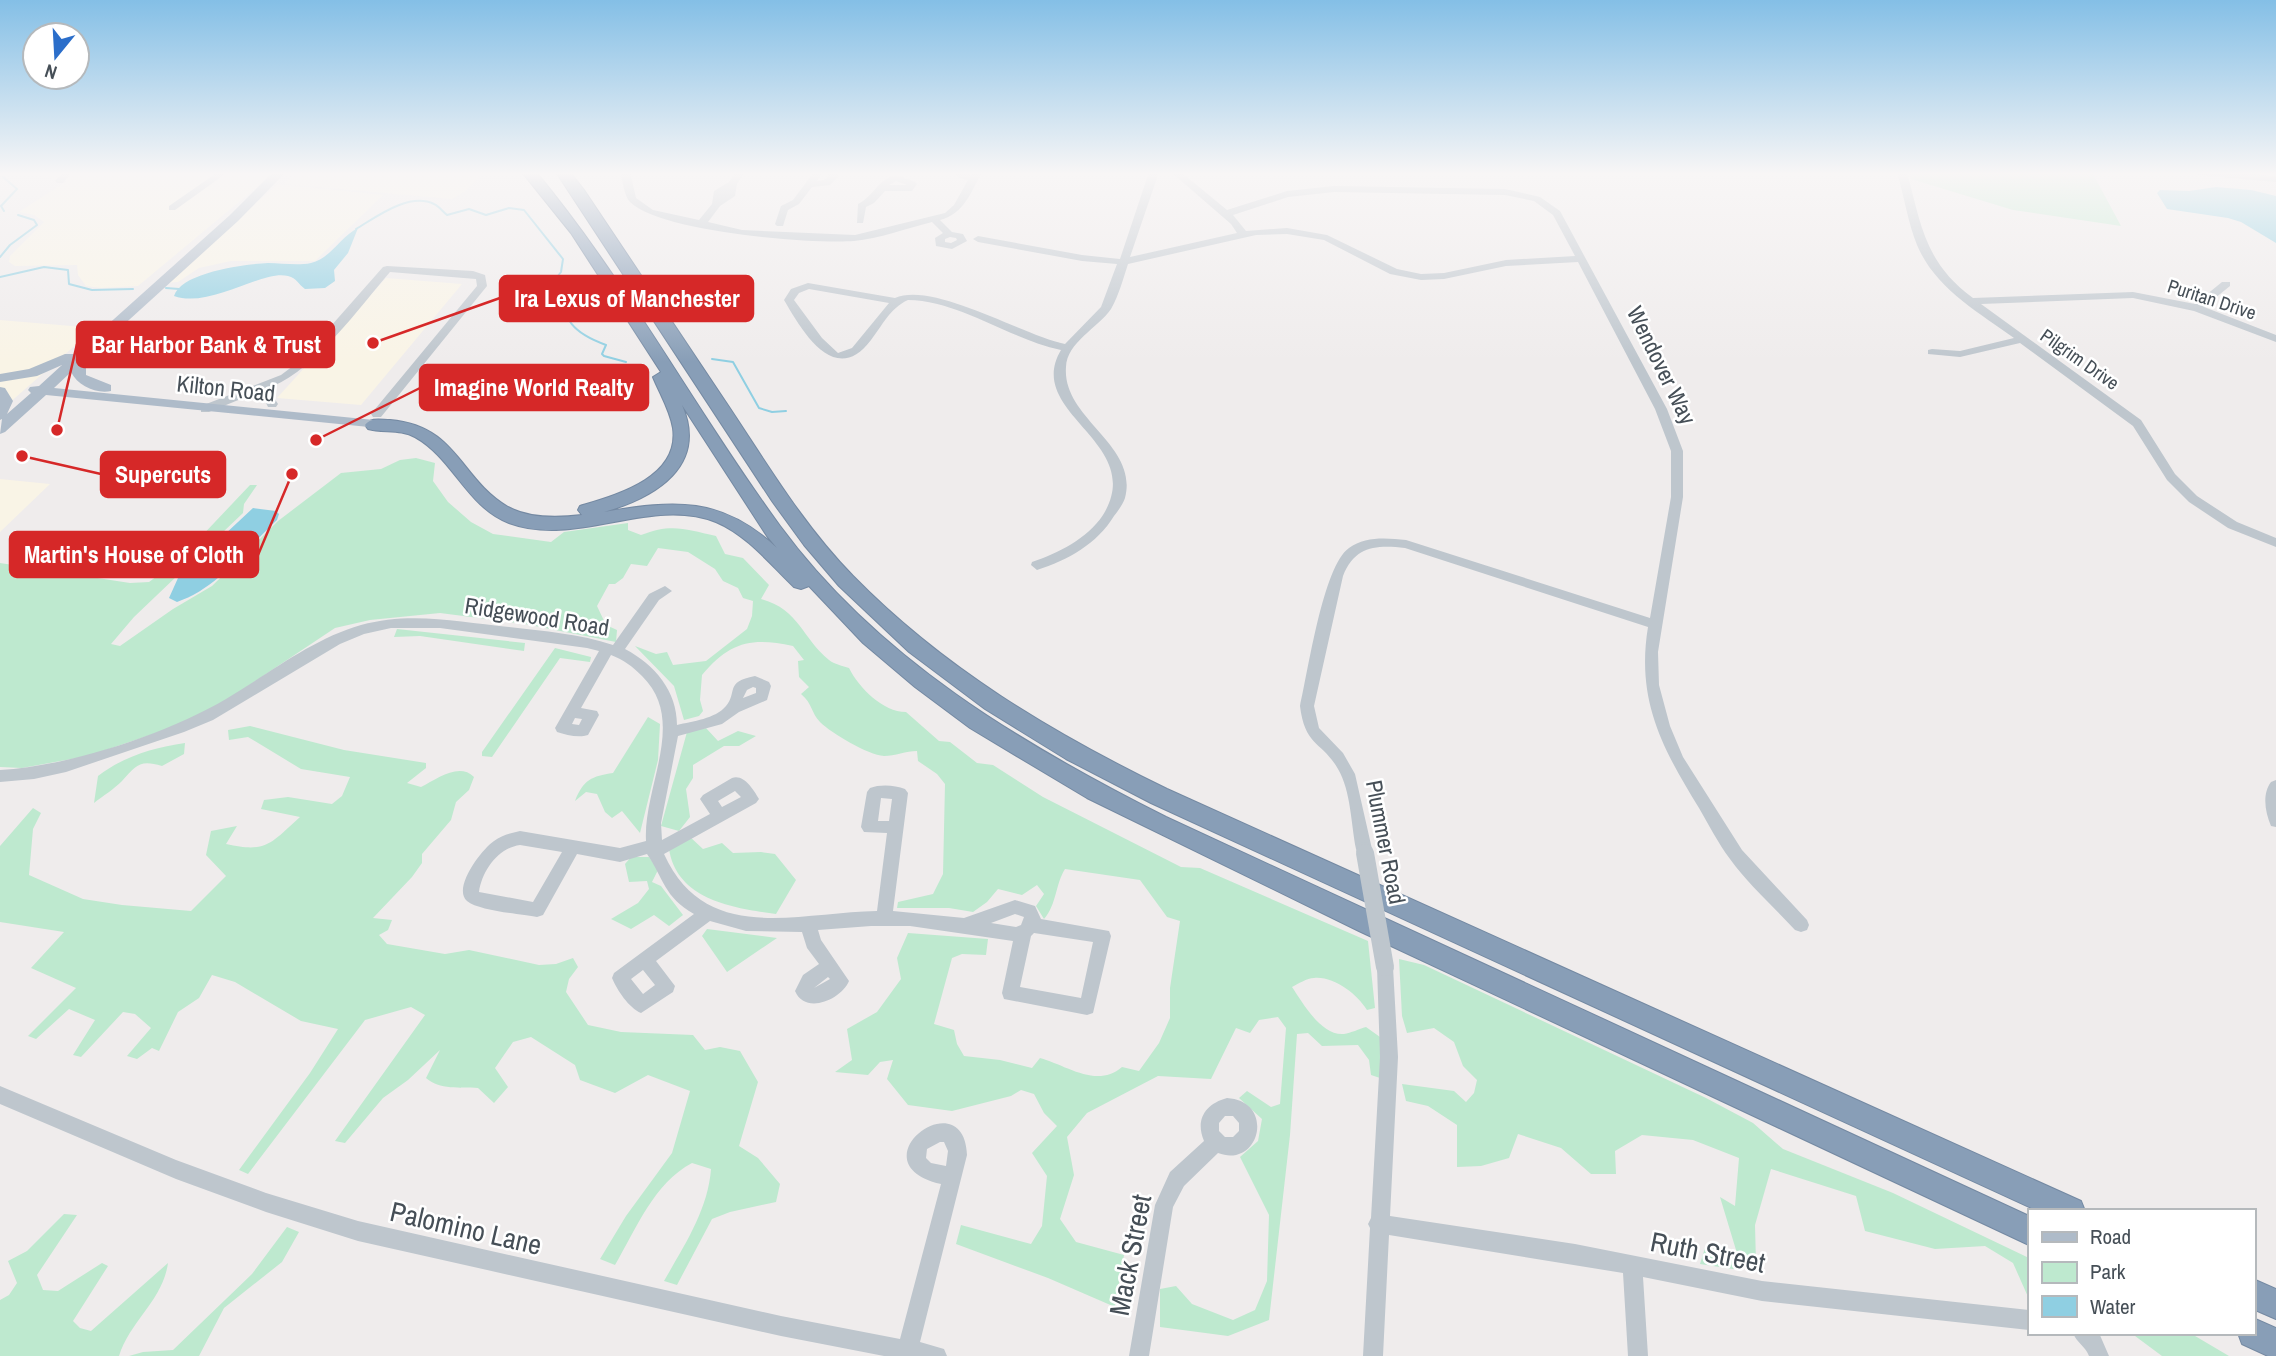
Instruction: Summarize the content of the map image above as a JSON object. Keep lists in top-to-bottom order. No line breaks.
{"streets":{"main road":["Kilton Road"],"street":["Puritan Drive","Pilgrim Drive","Wendover Way","Ridgewood Road","Plummer Road","Palomino Lane","Ruth Street","Mack Street"]},"crossings":[["Puritan Drive","Pilgrim Drive"],["Wendover Way","Plummer Road"],["Plummer Road","Ruth Street"]],"places":["Ira Lexus of Manchester","Bar Harbor Bank & Trust","Imagine World Realty","Supercuts","Martin's House of Cloth"],"legend":["Road","Park","Water"],"north":"bottom"}
